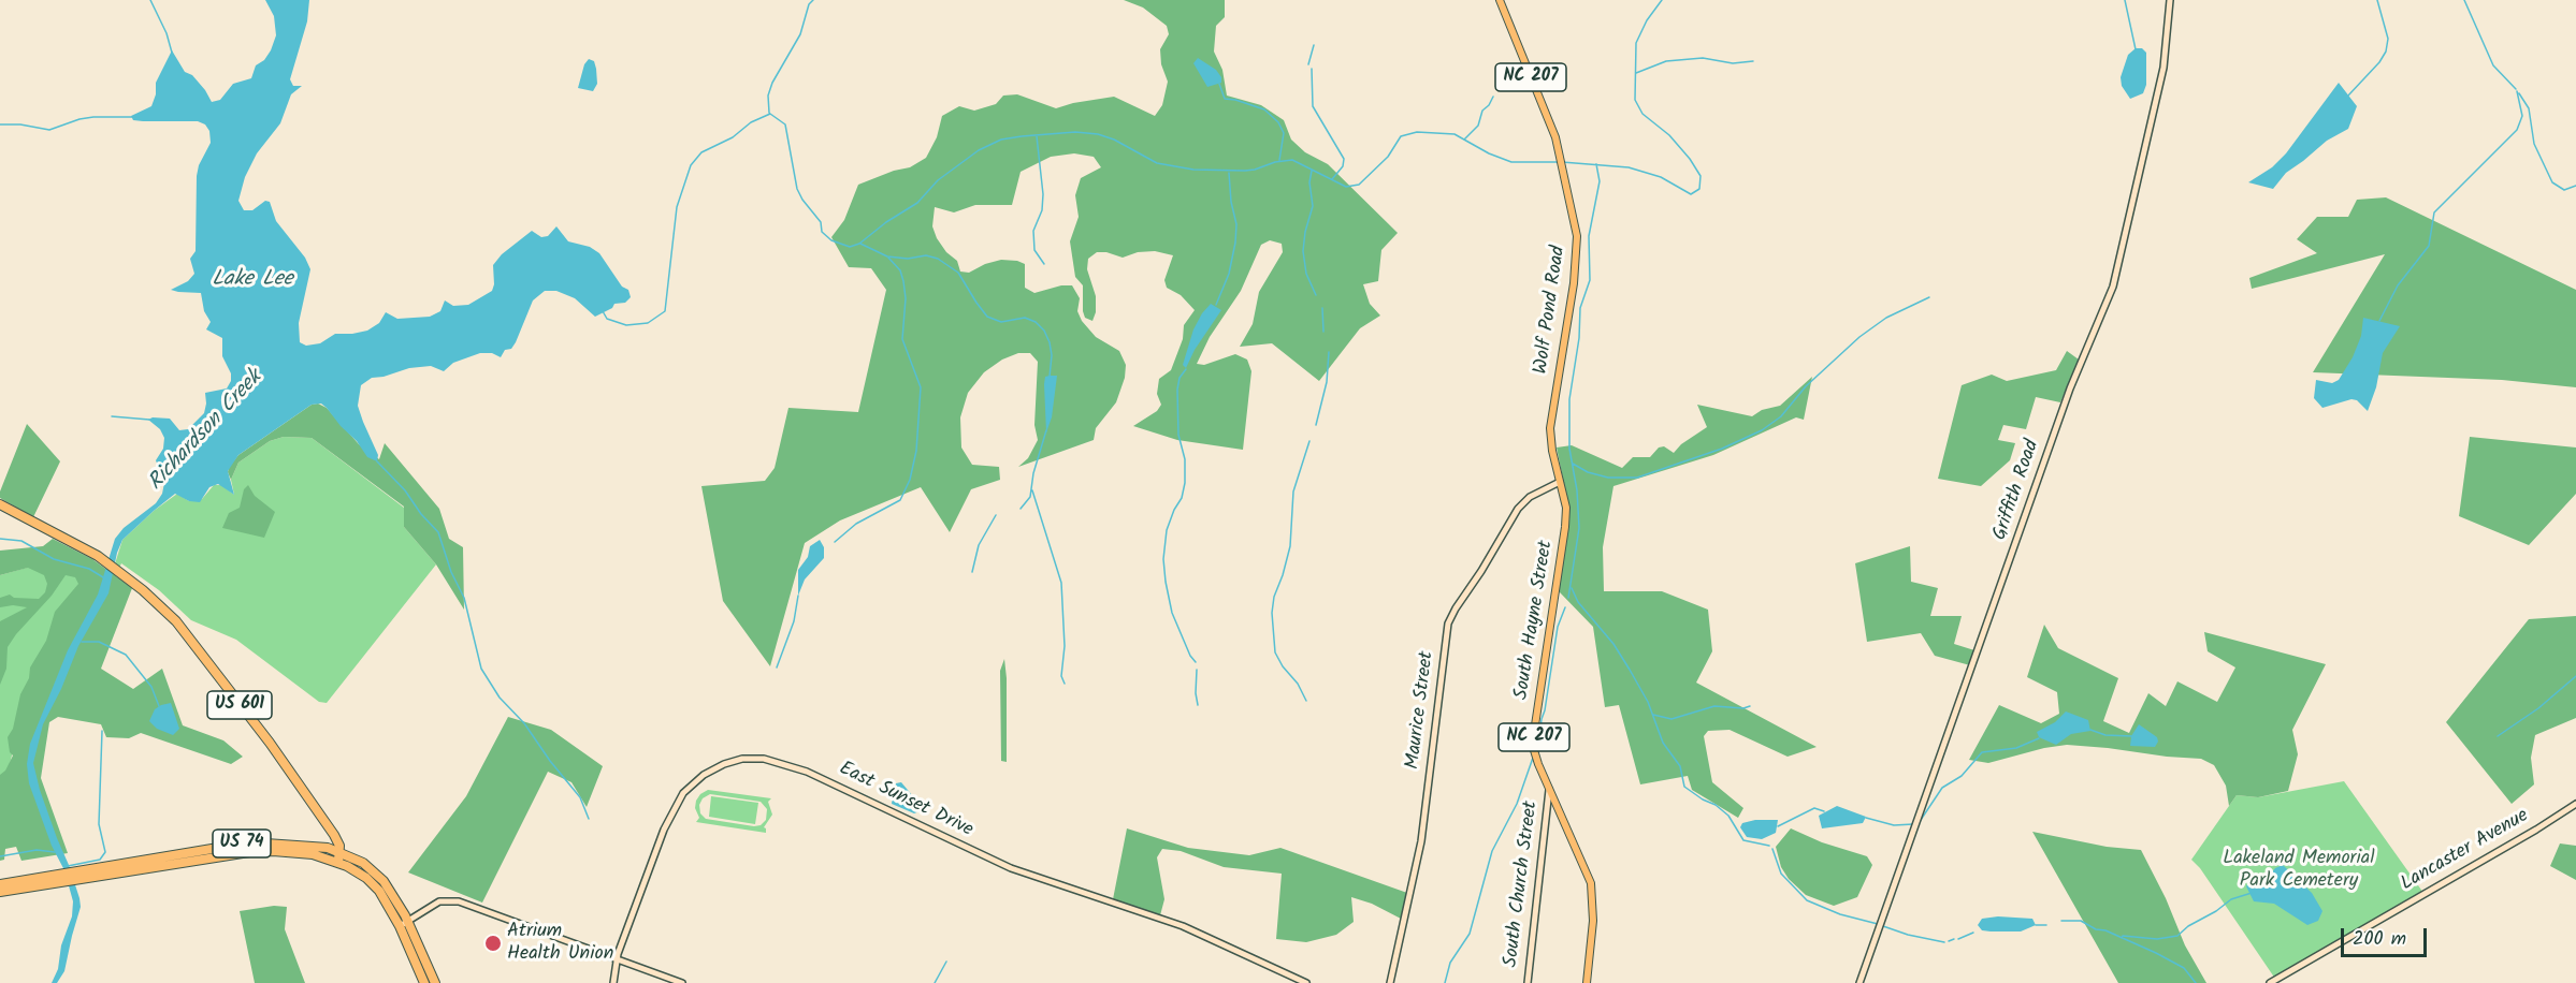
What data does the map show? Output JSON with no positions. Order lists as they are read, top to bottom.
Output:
{
  "streets": {
    "highway": ["US 601", "US 74"],
    "main road": ["NC 207", "Wolf Pond Road", "South Hayne Street"],
    "street": [
      "Griffith Road",
      "Maurice Street",
      "East Sunset Drive",
      "Lancaster Avenue",
      "South Church Street"
    ]
  },
  "crossings": [
    ["Wolf Pond Road", "South Hayne Street"],
    ["Wolf Pond Road", "Maurice Street"],
    ["South Hayne Street", "Maurice Street"],
    ["South Hayne Street", "South Church Street"],
    ["US 601", "US 74"]
  ],
  "water": ["Lake Lee", "Richardson Creek"],
  "parks": ["Lakeland Memorial Park Cemetery"],
  "places": ["Atrium Health Union"],
  "scale_bar": "200 m"
}
